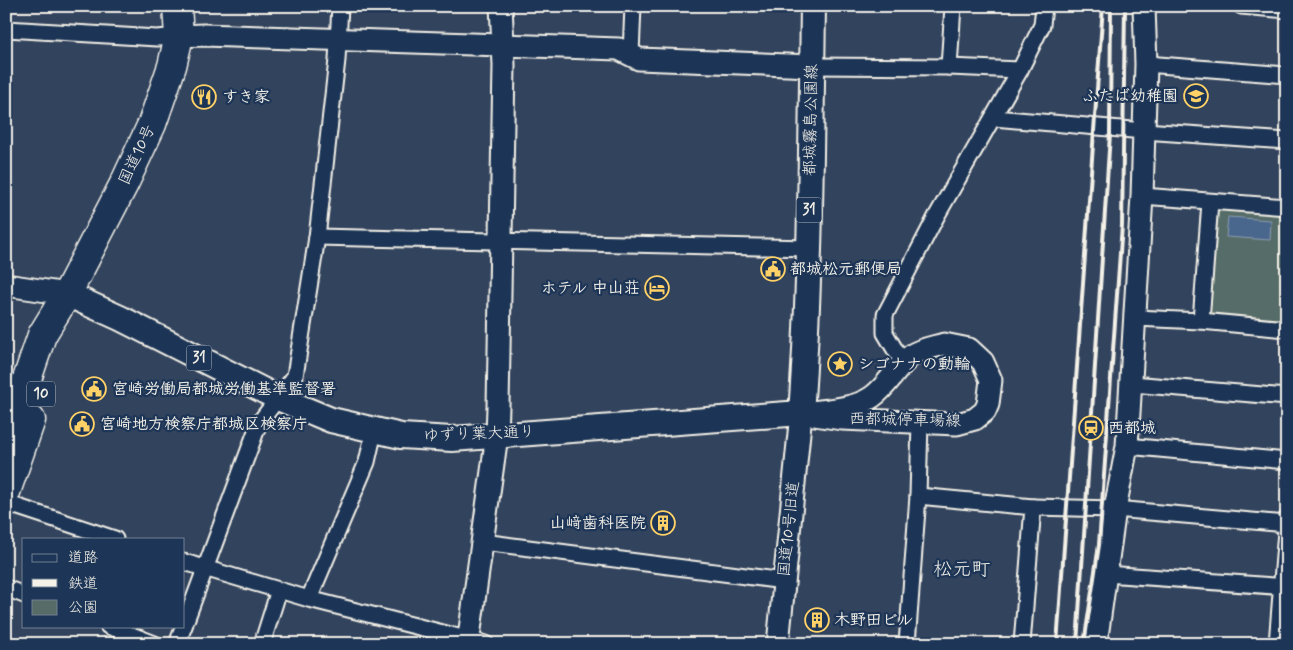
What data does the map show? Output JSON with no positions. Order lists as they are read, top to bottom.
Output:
{
  "streets": {
    "highway": ["国道10号", "10"],
    "main road": ["都城霧島公園線", "31", "ゆずり葉大通り"],
    "street": ["西都城停車場線", "国道10号旧道"]
  },
  "crossings": [
    ["都城霧島公園線", "西都城停車場線"],
    ["都城霧島公園線", "ゆずり葉大通り"],
    ["都城霧島公園線", "国道10号旧道"],
    ["国道10号", "ゆずり葉大通り"],
    ["西都城停車場線", "ゆずり葉大通り"],
    ["西都城停車場線", "国道10号旧道"],
    ["ゆずり葉大通り", "国道10号旧道"]
  ],
  "districts": ["松元町"],
  "places": {
    "school or university": ["ふたば幼稚園"],
    "restaurant": ["すき家"],
    "public building": ["都城松元郵便局", "宮崎労働局都城労働基準監督署", "宮崎地方検察庁都城区検察庁"],
    "hotel": ["ホテル 中山荘"],
    "place": ["シゴナナの動輪"],
    "station": ["西都城"],
    "building": ["山﨑歯科医院", "木野田ビル"]
  },
  "legend": ["道路", "鉄道", "公園"]
}
